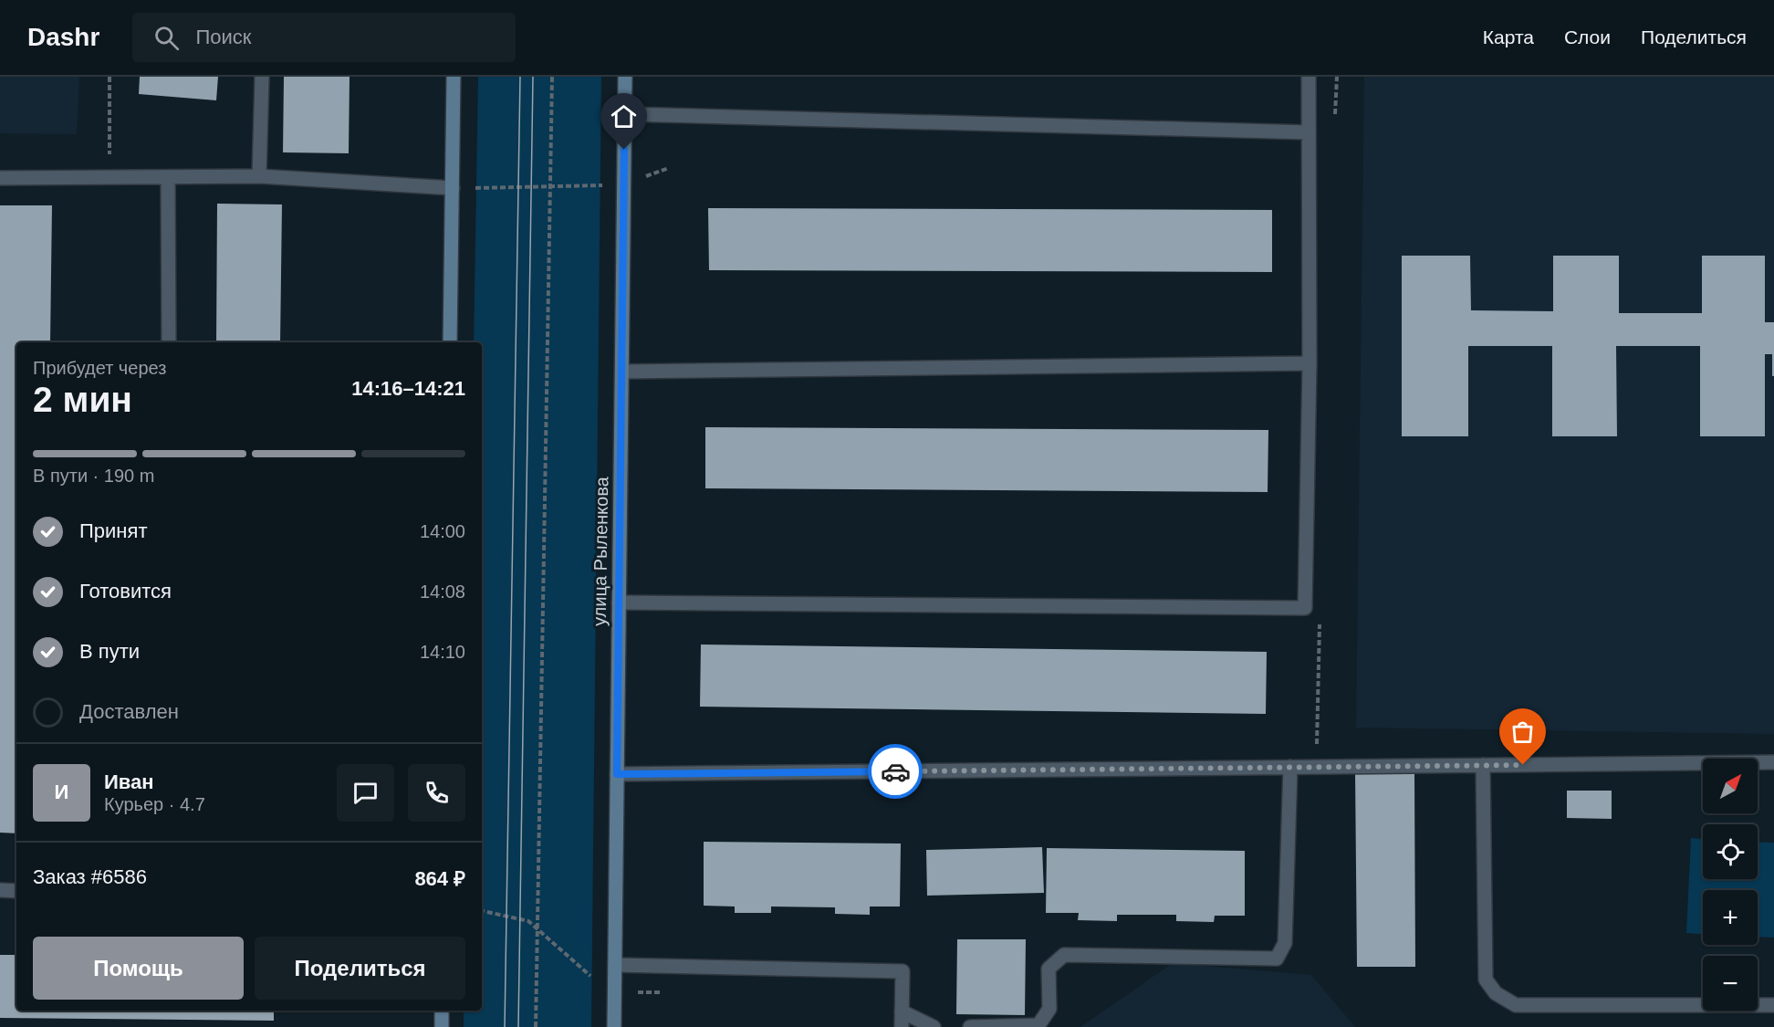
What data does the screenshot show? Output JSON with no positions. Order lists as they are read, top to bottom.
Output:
{
  "streets": {
    "main road": ["улица Рыленкова"]
  },
  "north": "top right",
  "page": {
    "header": "Dashr",
    "search": "Поиск",
    "nav": ["Карта", "Слои", "Поделиться"],
    "heading": ["2 мин", "Прибудет через", "14:16–14:21"],
    "panel": [
      "Иван",
      "Курьер · 4.7",
      "Заказ #6586",
      "864 ₽"
    ],
    "bar": "В пути · 190 m",
    "list": [
      ["Принят", "14:00"],
      ["Готовится", "14:08"],
      ["В пути", "14:10"],
      "Доставлен"
    ],
    "map_buttons": ["+", "−"],
    "round": "И",
    "buttons": ["Помощь", "Поделиться"]
  }
}
